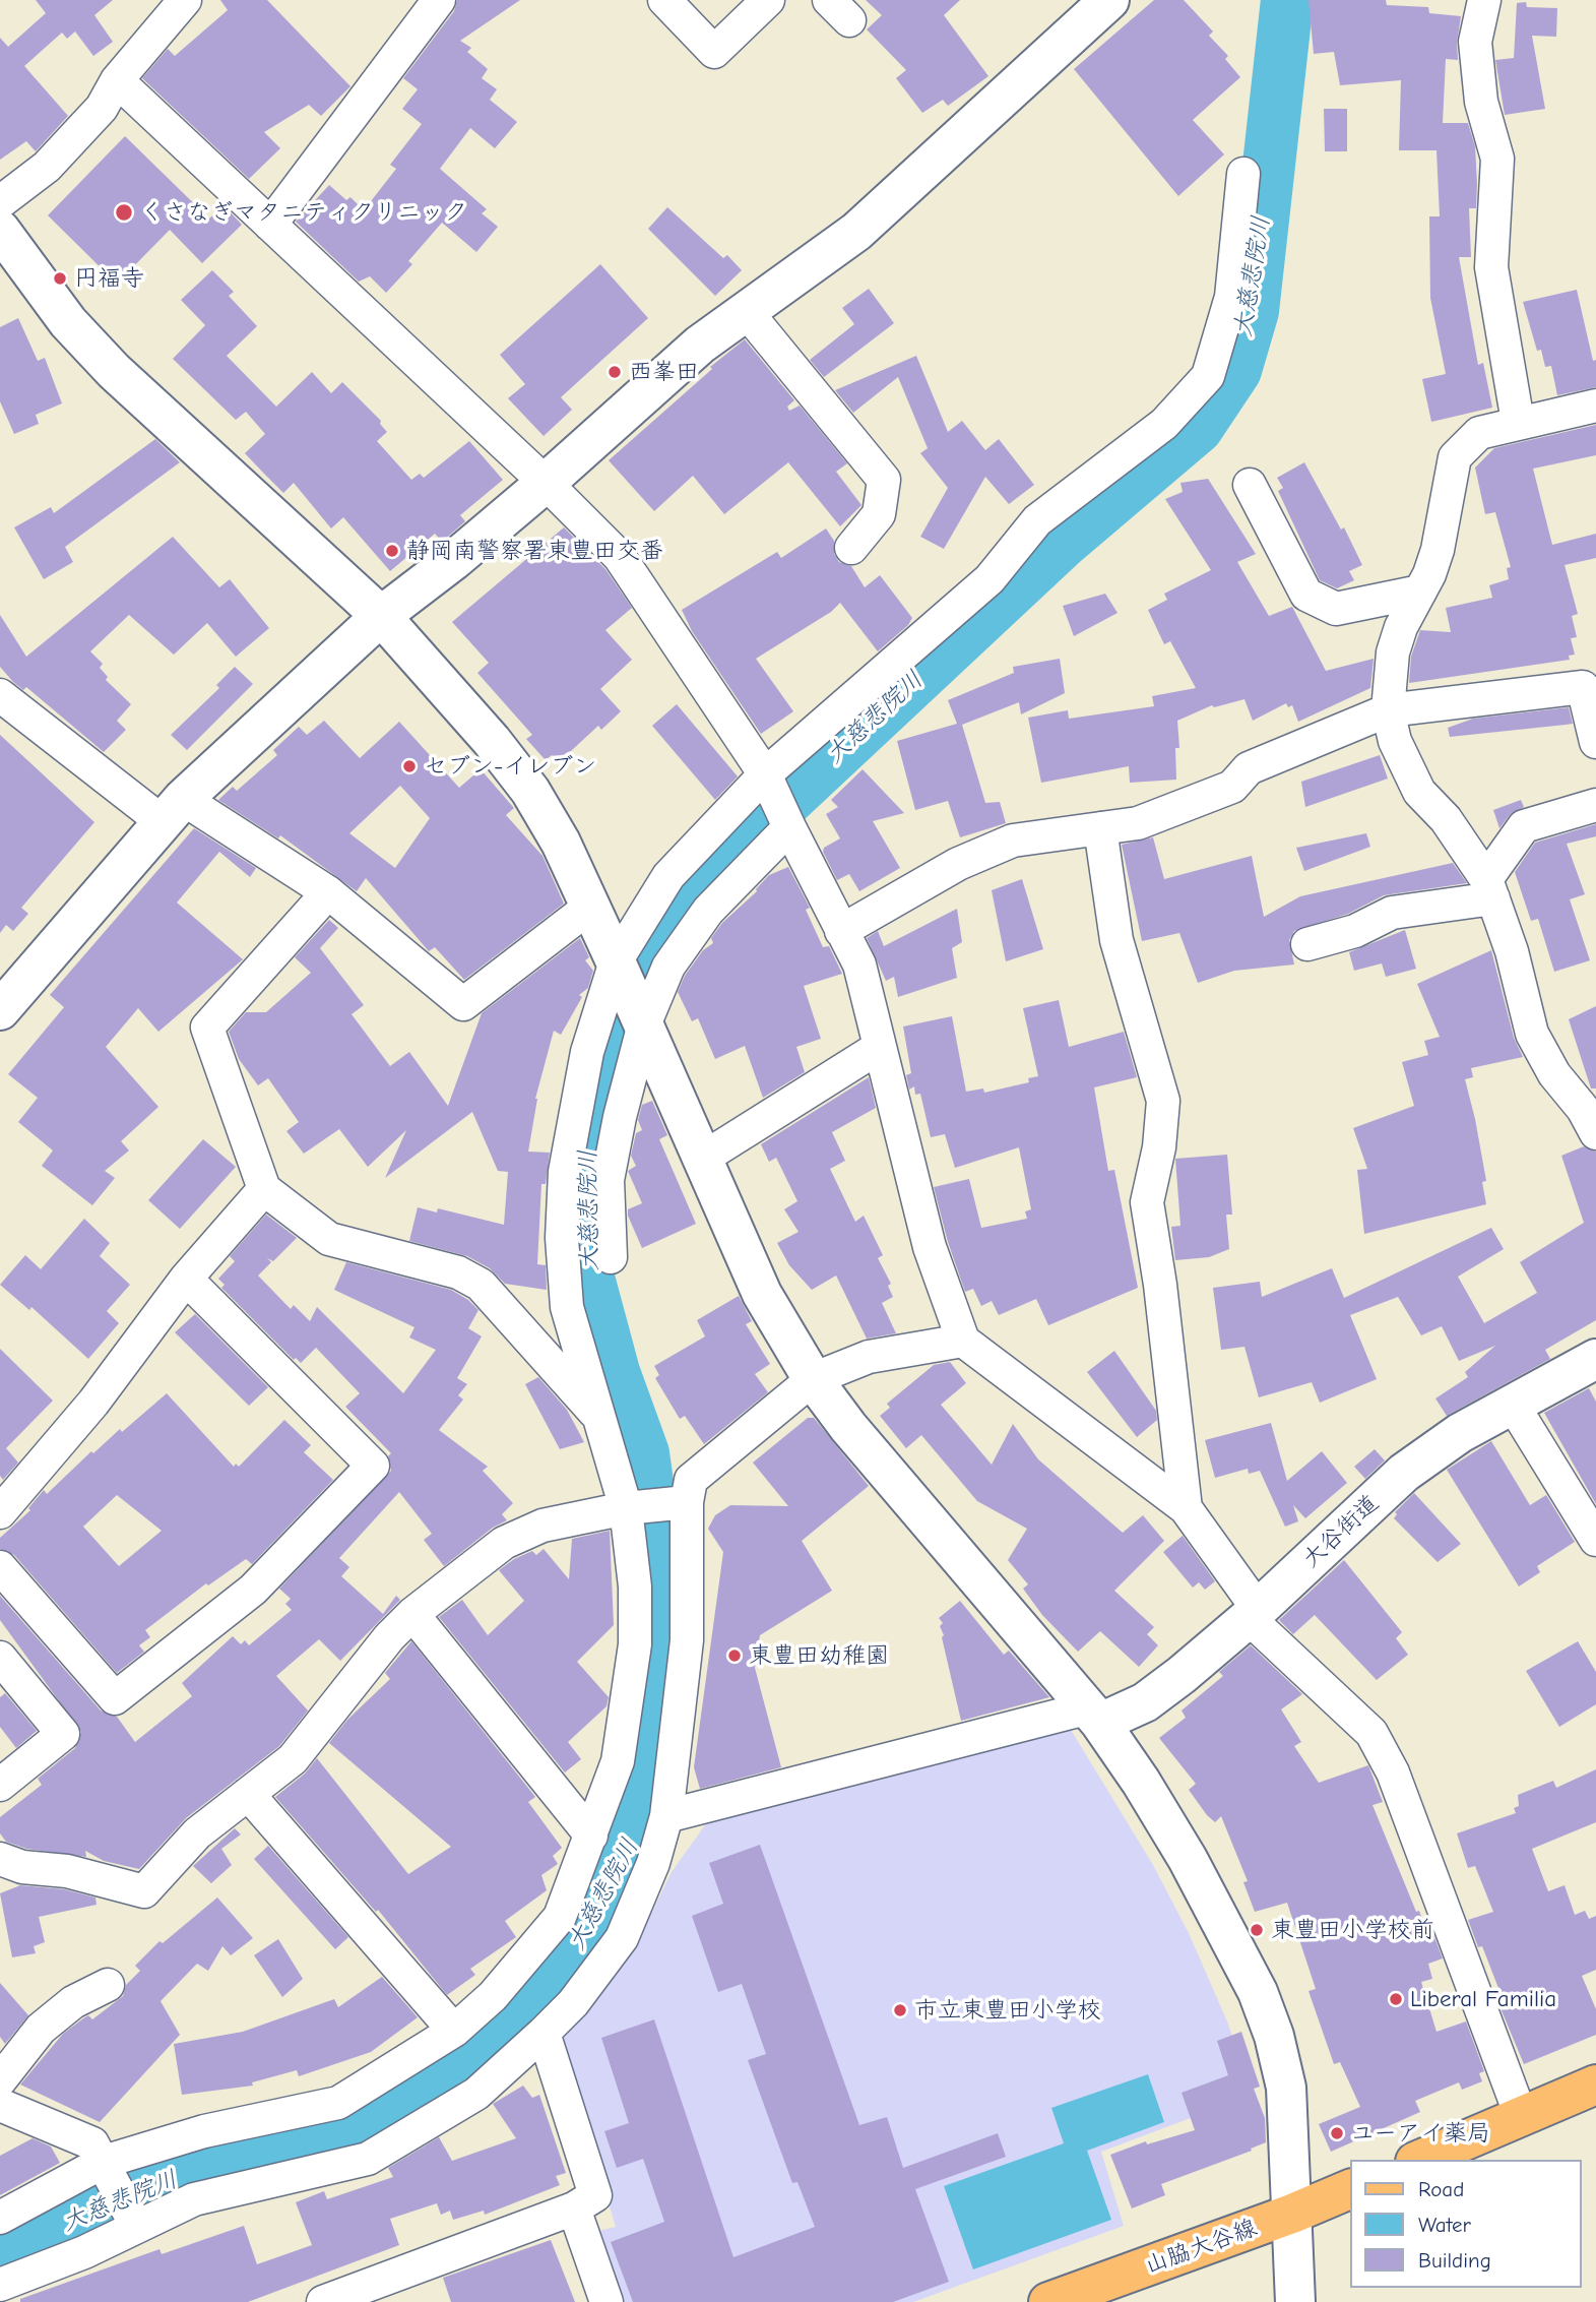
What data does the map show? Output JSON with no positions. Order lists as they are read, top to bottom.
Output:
{
  "streets": {
    "main road": ["山脇大谷線"],
    "street": ["大谷街道"]
  },
  "water": ["大慈悲院川"],
  "places": [
    "くさなぎマタニティクリニック",
    "円福寺",
    "西峯田",
    "静岡南警察署東豊田交番",
    "セブン-イレブン",
    "東豊田幼稚園",
    "東豊田小学校前",
    "Liberal Familia",
    "市立東豊田小学校",
    "ユーアイ薬局"
  ],
  "legend": ["Road", "Water", "Building"]
}
